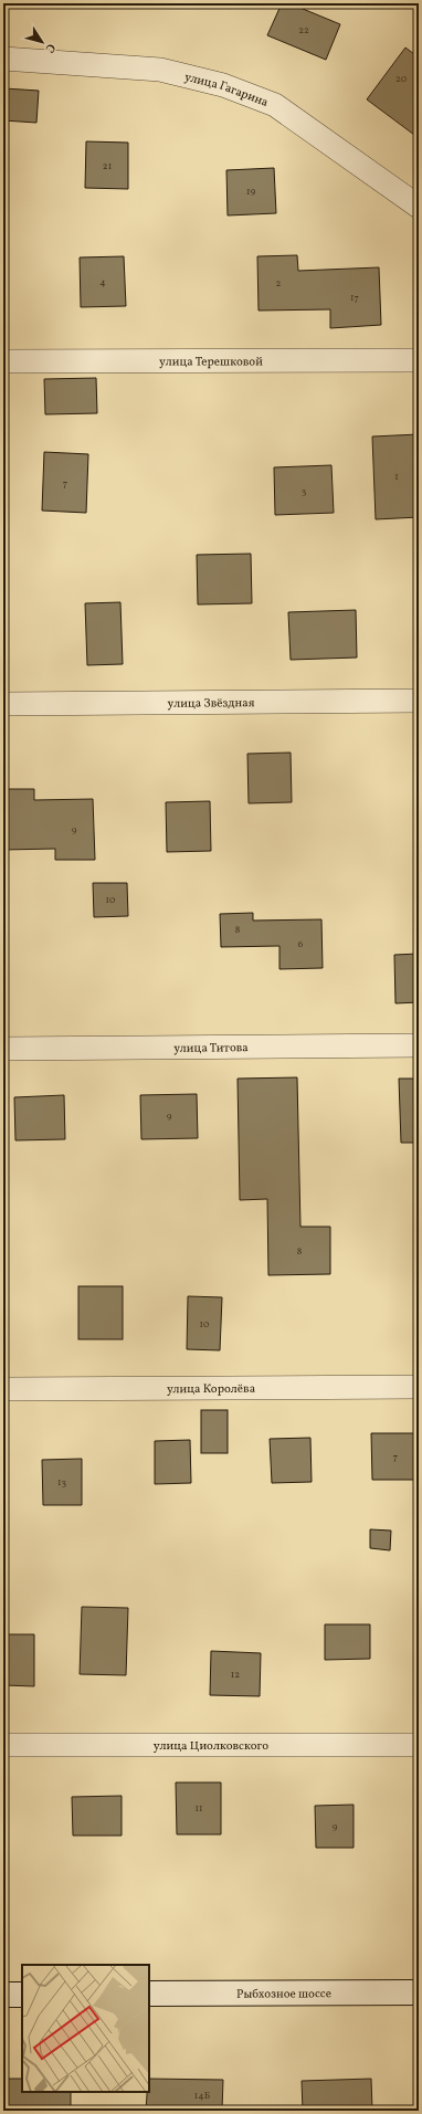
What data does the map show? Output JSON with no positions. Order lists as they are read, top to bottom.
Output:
{
  "streets": {
    "street": [
      "улица Гагарина",
      "улица Терешковой",
      "улица Звёздная",
      "улица Титова",
      "улица Королёва",
      "улица Циолковского",
      "Рыбхозное шоссе"
    ]
  },
  "house_numbers": [
    "22",
    "20",
    "21",
    "19",
    "4",
    "2",
    "17",
    "1",
    "7",
    "3",
    "9",
    "10",
    "8",
    "6",
    "9",
    "8",
    "10",
    "7",
    "13",
    "12",
    "11",
    "9",
    "14Б"
  ],
  "north": "bottom right"
}
